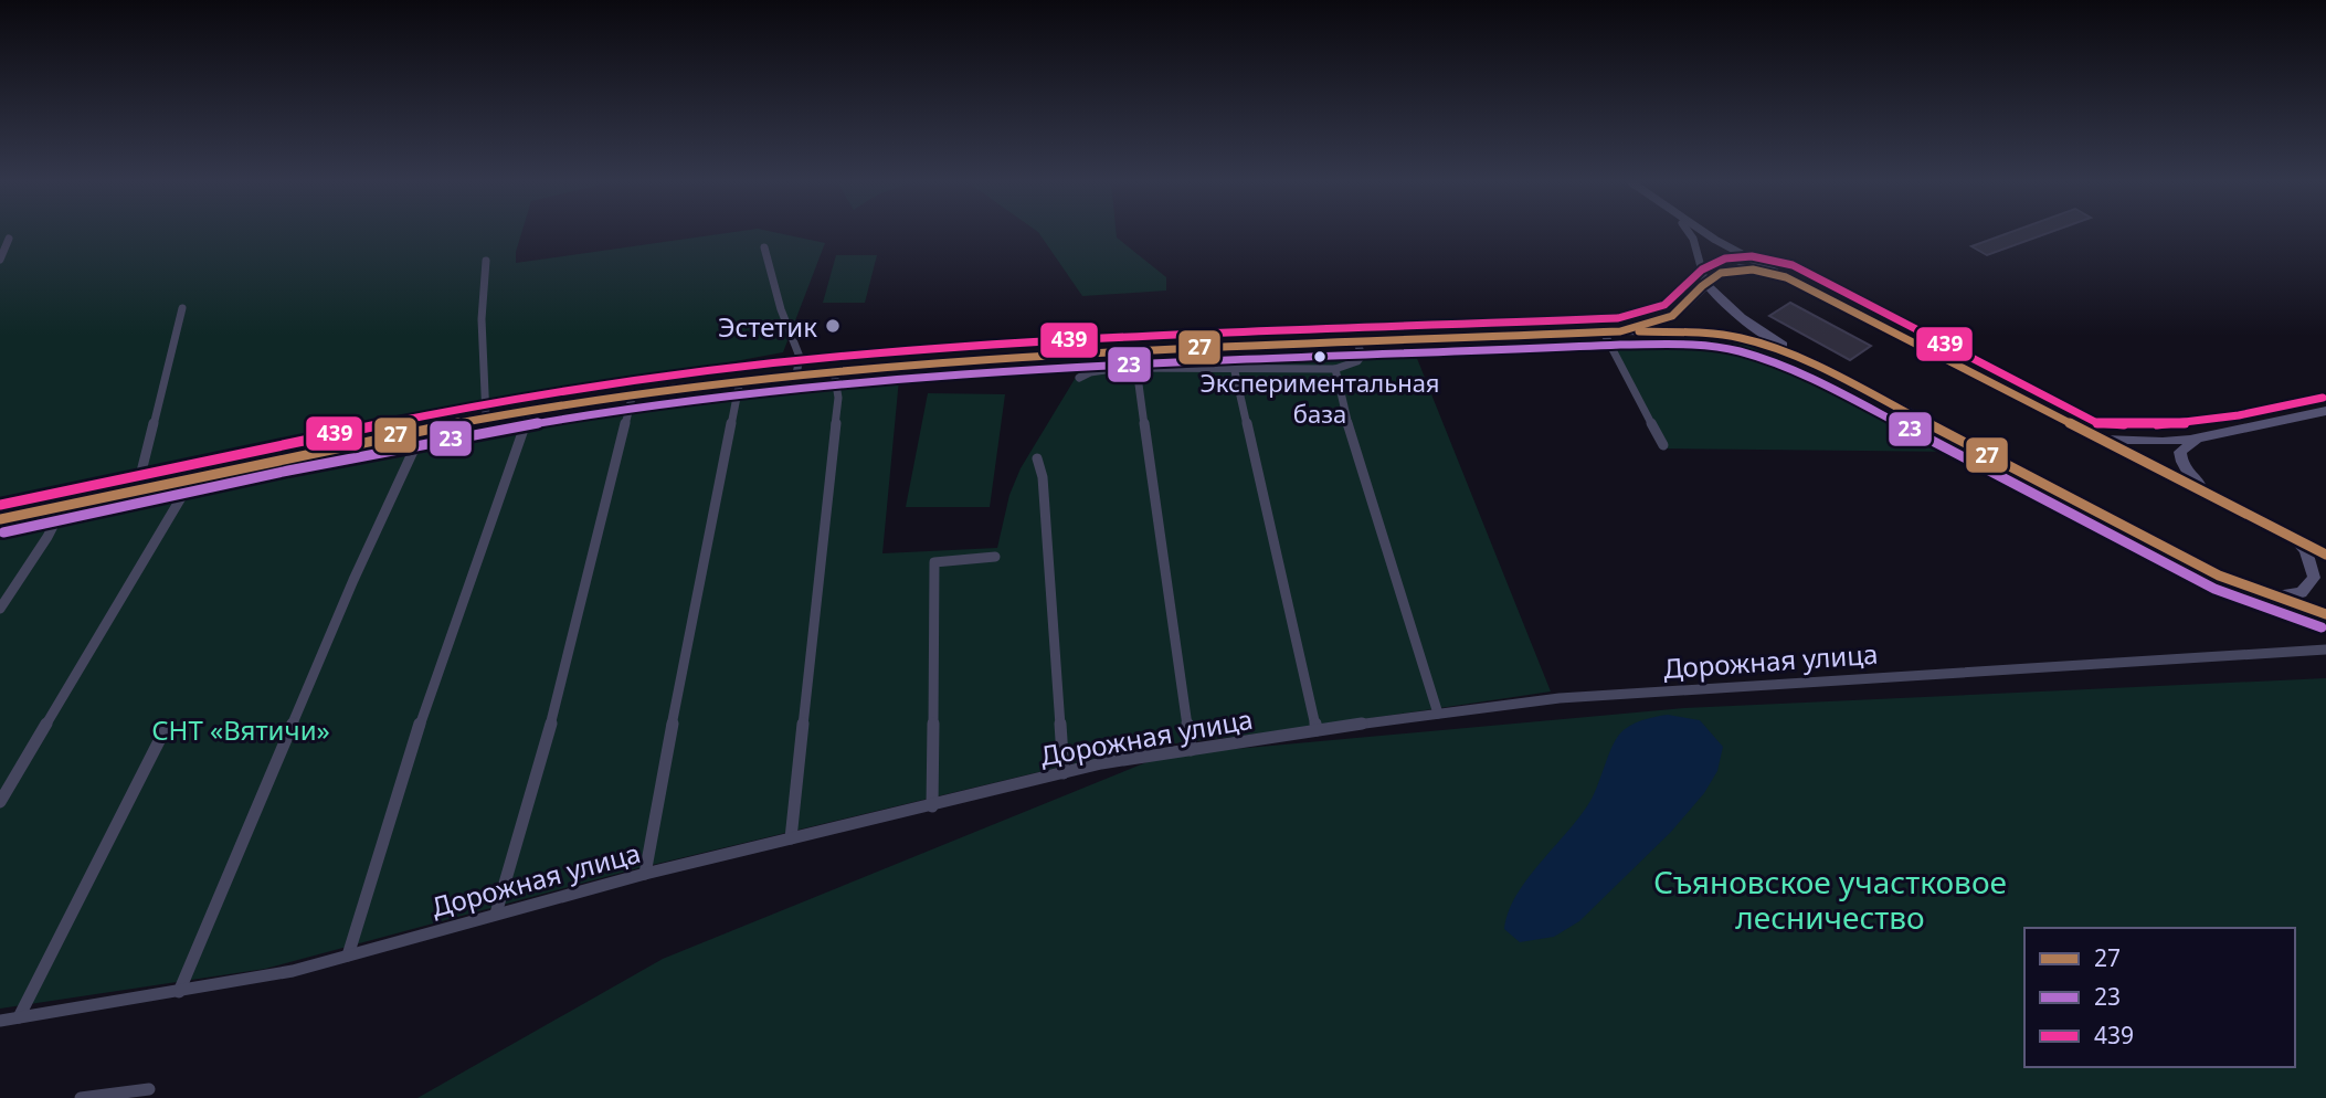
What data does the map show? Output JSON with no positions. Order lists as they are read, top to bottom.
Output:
{
  "streets": {
    "street": ["Дорожная улица"]
  },
  "parks": ["СНТ «Вятичи»", "Съяновское участковое лесничество"],
  "places": ["Эстетик", "Экспериментальная база"],
  "lines": ["transit line 439", "transit line 27", "transit line 23"],
  "legend": ["27", "23", "439"]
}
